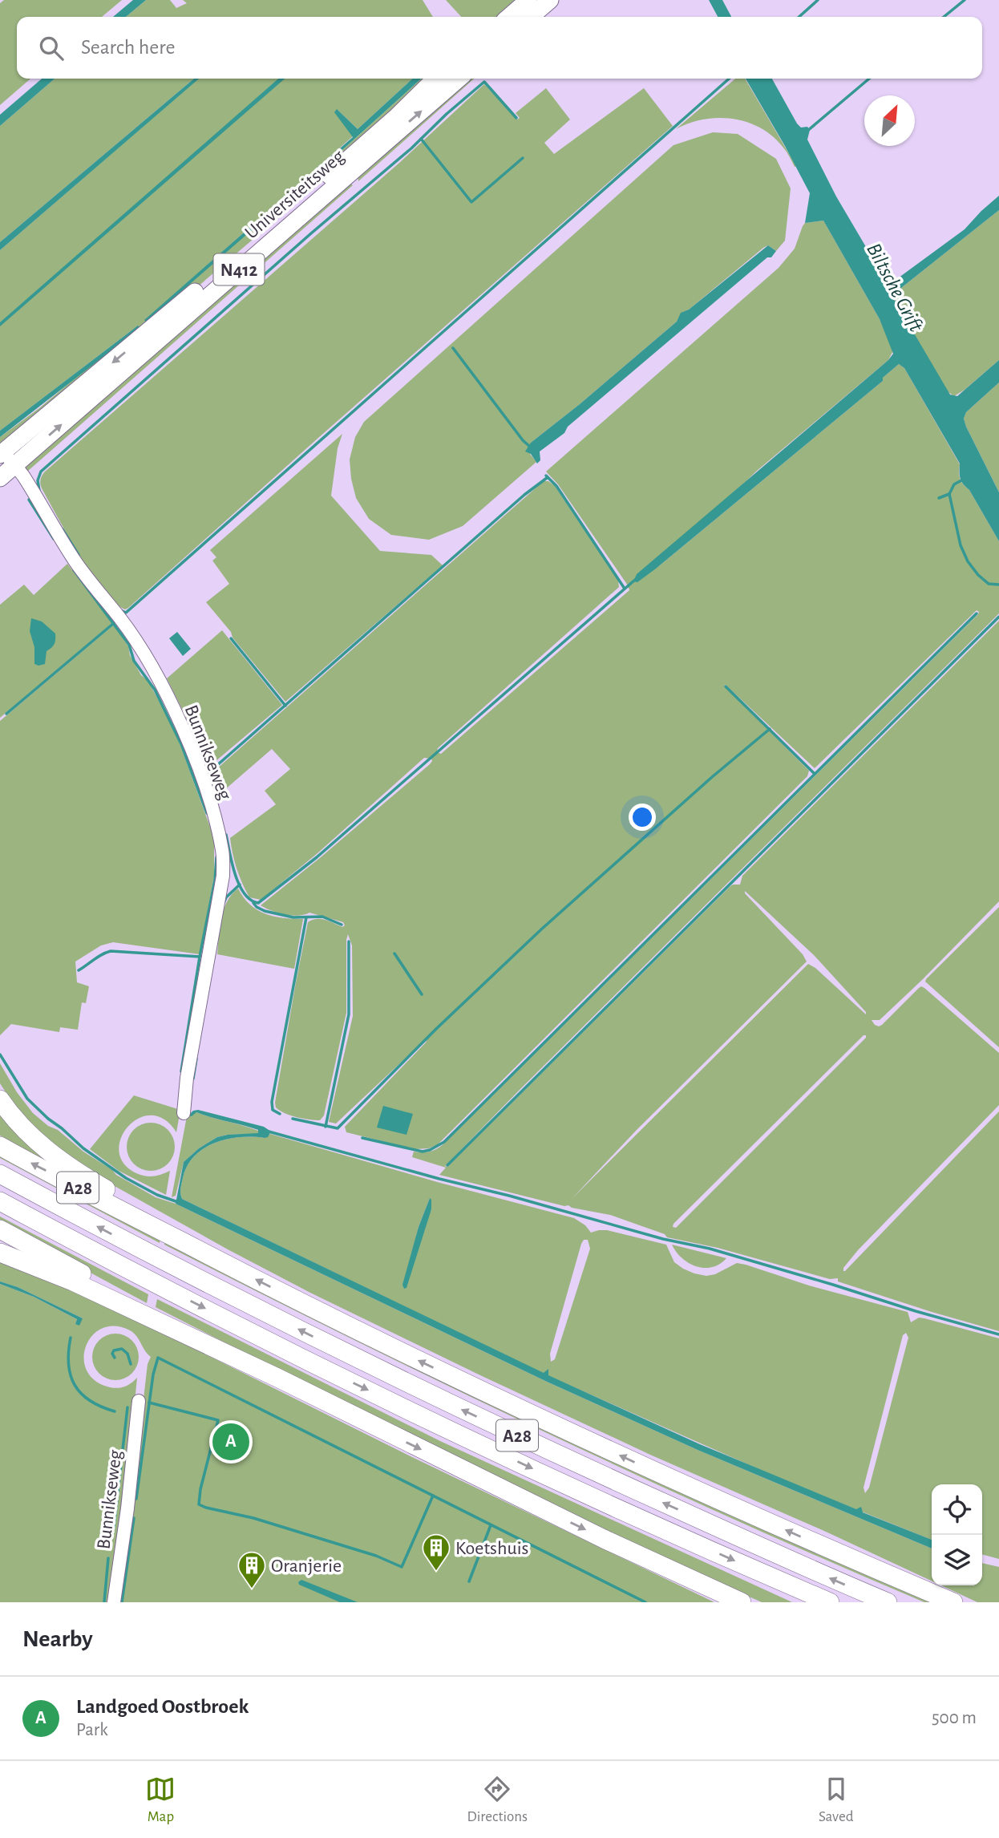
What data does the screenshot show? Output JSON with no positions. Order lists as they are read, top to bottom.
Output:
{
  "streets": {
    "highway": ["A28"],
    "main road": ["Universiteitsweg", "N412"],
    "street": ["Bunnikseweg"]
  },
  "crossings": [
    ["Universiteitsweg", "Bunnikseweg"]
  ],
  "water": ["Biltsche Grift"],
  "places": {
    "building": ["Koetshuis", "Oranjerie"]
  },
  "north": "top right",
  "page": {
    "search": "Search here",
    "pins": "A",
    "heading": "Nearby",
    "list": [
      {
        "mark": "A",
        "name": "Landgoed Oostbroek",
        "note": "Park",
        "value": "500 m"
      }
    ],
    "nav": ["Map", "Directions", "Saved"]
  }
}
